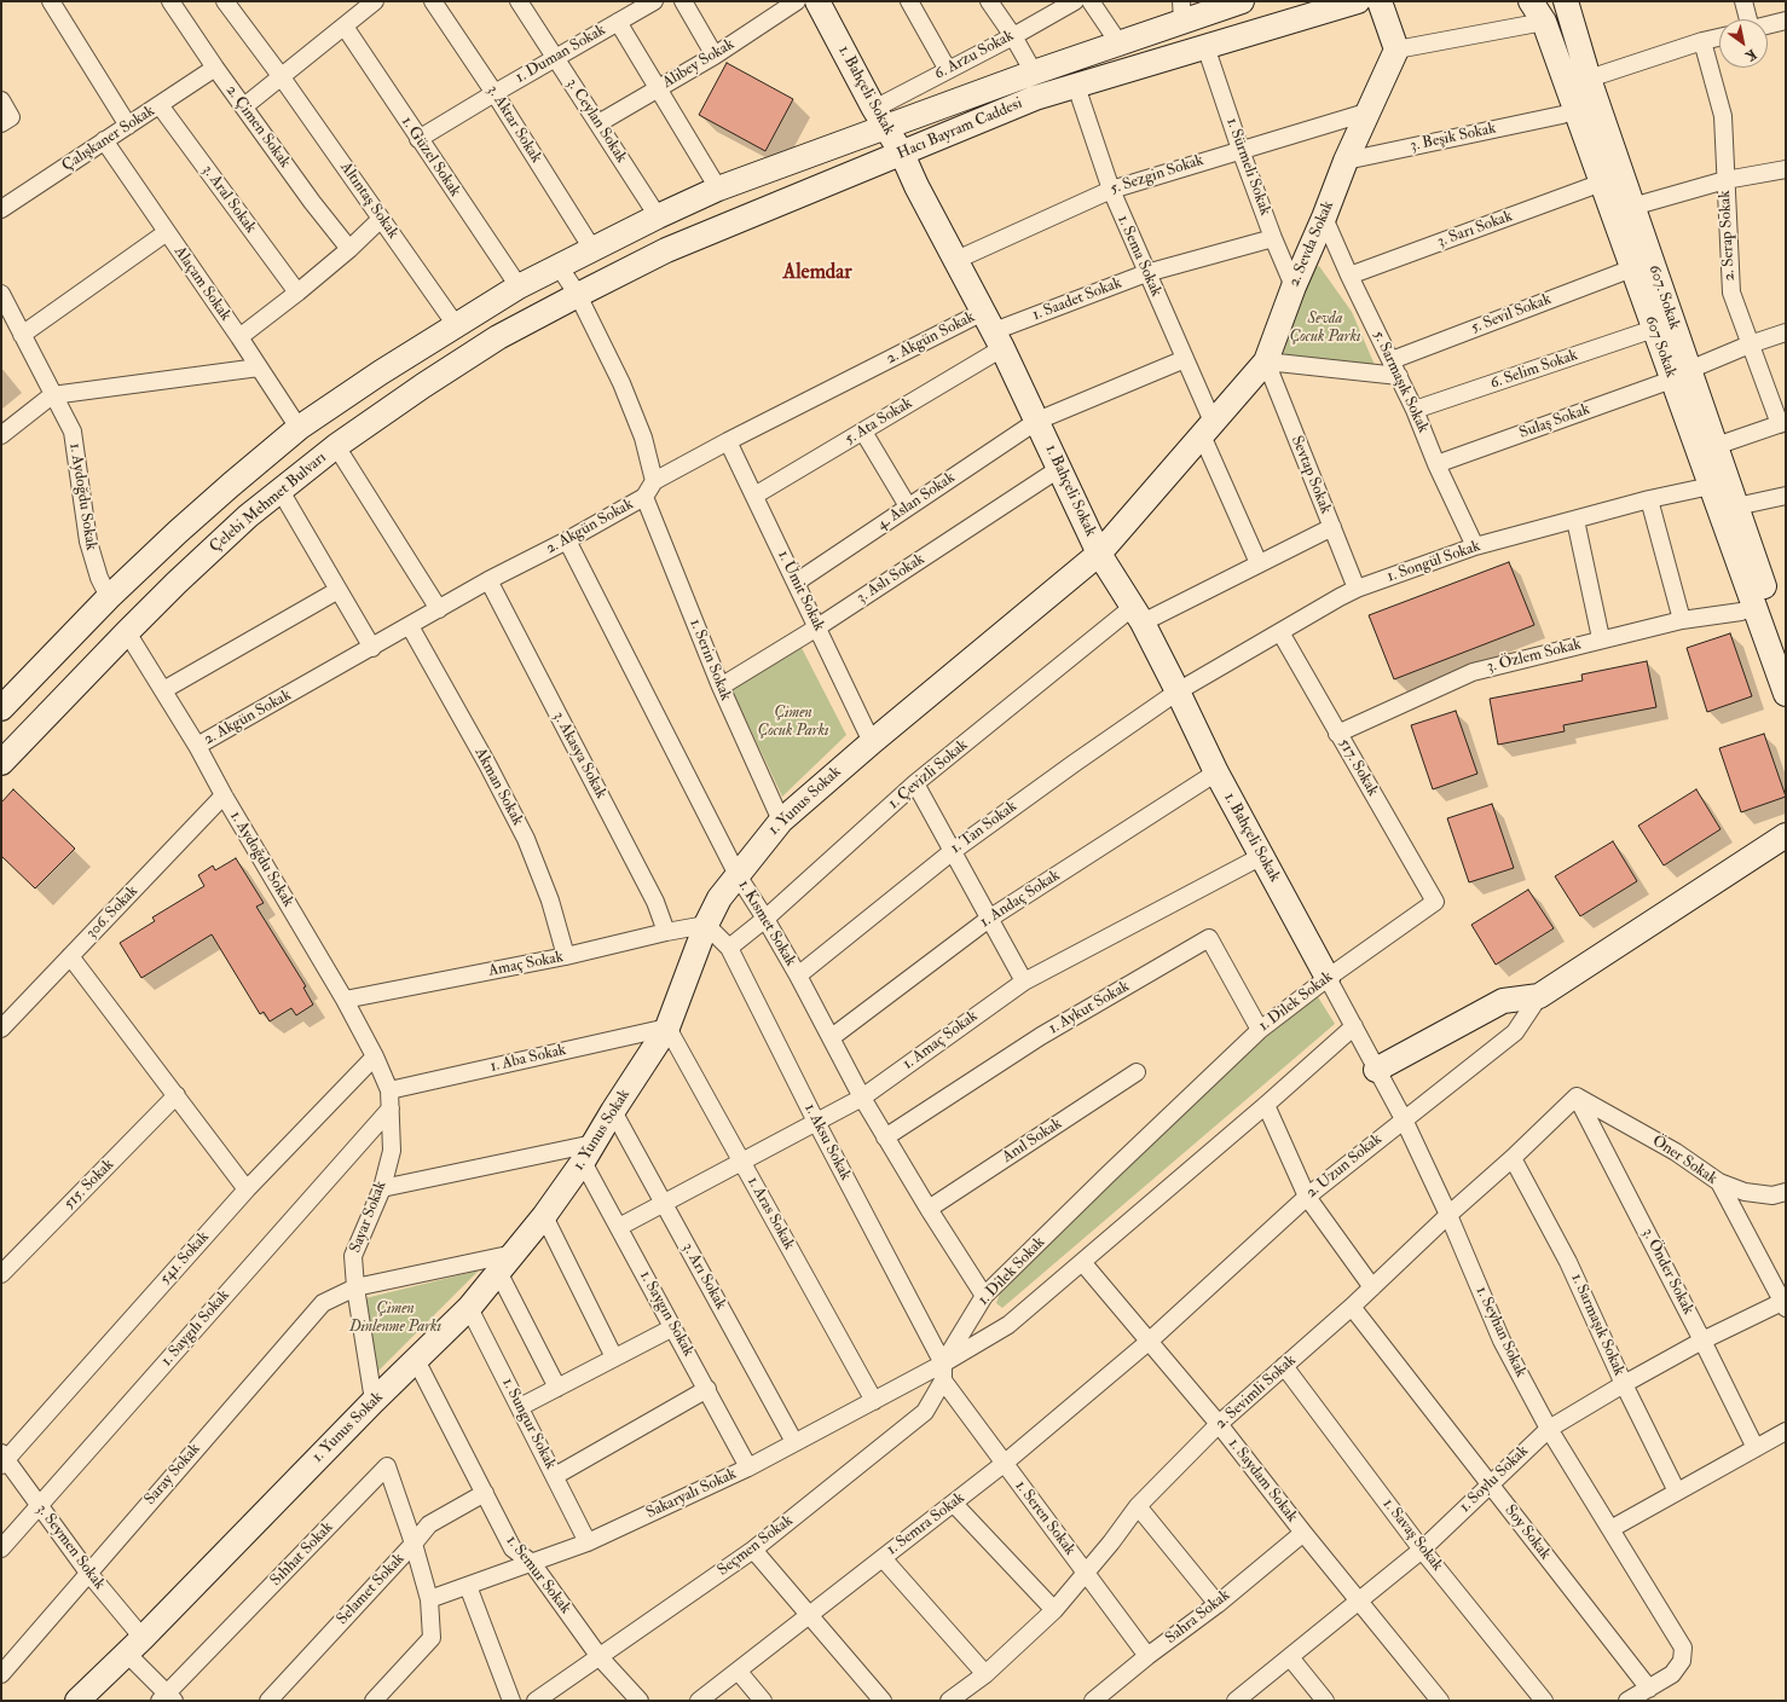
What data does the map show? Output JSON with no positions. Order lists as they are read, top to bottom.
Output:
{
  "streets": {
    "street": [
      "1. Duman Sokak",
      "6. Arzu Sokak",
      "Alibey Sokak",
      "1. Bahçeli Sokak",
      "3. Ceylan Sokak",
      "3. Aktar Sokak",
      "2. Çimen Sokak",
      "Hacı Bayram Caddesi",
      "3. Beşik Sokak",
      "Çalışkaner Sokak",
      "1. Güzel Sokak",
      "1. Sürmeli Sokak",
      "5. Sezgin Sokak",
      "3. Aral Sokak",
      "Altıntaş Sokak",
      "3. Sarı Sokak",
      "2. Serap Sokak",
      "2. Sevda Sokak",
      "1. Sema Sokak",
      "Alaçam Sokak",
      "607. Sokak",
      "1. Saadet Sokak",
      "5. Sevil Sokak",
      "2. Akgün Sokak",
      "607 Sokak",
      "6. Selim Sokak",
      "5. Sarmaşık Sokak",
      "5. Ata Sokak",
      "Sulaş Sokak",
      "Sevtap Sokak",
      "1. Aydoğdu Sokak",
      "4. Aslan Sokak",
      "Çelebi Mehmet Bulvarı",
      "1. Songül Sokak",
      "3. Aslı Sokak",
      "1. Ümit Sokak",
      "3. Özlem Sokak",
      "1. Serin Sokak",
      "3. Akasya Sokak",
      "517. Sokak",
      "1. Çevizli Sokak",
      "Akman Sokak",
      "1. Yunus Sokak",
      "1. Tan Sokak",
      "1. Andaç Sokak",
      "306. Sokak",
      "1. Kısmet Sokak",
      "Amaç Sokak",
      "1. Dilek Sokak",
      "1. Aykut Sokak",
      "1. Amaç Sokak",
      "1. Aba Sokak",
      "Anıl Sokak",
      "1. Aksu Sokak",
      "Öner Sokak",
      "2. Uzun Sokak",
      "515. Sokak",
      "1. Aras Sokak",
      "Sayar Sokak",
      "541. Sokak",
      "3. Önder Sokak",
      "3. Arı Sokak",
      "1. Saygın Sokak",
      "1. Sarmaşık Sokak",
      "1. Saygılı Sokak",
      "1. Seyhan Sokak",
      "2. Sevimli Sokak",
      "1. Sungur Sokak",
      "Saray Sokak",
      "1. Soylu Sokak",
      "1. Saydam Sokak",
      "Sakaryalı Sokak",
      "1. Seren Sokak",
      "1. Semra Sokak",
      "Soy Sokak",
      "1. Savaş Sokak",
      "Seçmen Sokak",
      "3. Seymen Sokak",
      "Sıhhat Sokak",
      "1. Semur Sokak",
      "Selamet Sokak",
      "Sahra Sokak"
    ]
  },
  "crossings": [
    ["1. Duman Sokak", "3. Ceylan Sokak"],
    ["1. Duman Sokak", "3. Aktar Sokak"],
    ["1. Duman Sokak", "1. Güzel Sokak"],
    ["6. Arzu Sokak", "1. Bahçeli Sokak"],
    ["6. Arzu Sokak", "Hacı Bayram Caddesi"],
    ["Alibey Sokak", "3. Ceylan Sokak"],
    ["1. Bahçeli Sokak", "Hacı Bayram Caddesi"],
    ["1. Bahçeli Sokak", "5. Sezgin Sokak"],
    ["1. Bahçeli Sokak", "2. Sevda Sokak"],
    ["1. Bahçeli Sokak", "1. Saadet Sokak"],
    ["1. Bahçeli Sokak", "2. Akgün Sokak"],
    ["1. Bahçeli Sokak", "5. Ata Sokak"],
    ["1. Bahçeli Sokak", "4. Aslan Sokak"],
    ["1. Bahçeli Sokak", "1. Songül Sokak"],
    ["1. Bahçeli Sokak", "3. Aslı Sokak"],
    ["1. Bahçeli Sokak", "1. Çevizli Sokak"],
    ["1. Bahçeli Sokak", "1. Yunus Sokak"],
    ["1. Bahçeli Sokak", "1. Tan Sokak"],
    ["1. Bahçeli Sokak", "1. Andaç Sokak"],
    ["1. Bahçeli Sokak", "1. Dilek Sokak"],
    ["1. Bahçeli Sokak", "1. Amaç Sokak"],
    ["1. Bahçeli Sokak", "1. Seyhan Sokak"],
    ["3. Ceylan Sokak", "Hacı Bayram Caddesi"],
    ["3. Aktar Sokak", "Hacı Bayram Caddesi"],
    ["2. Çimen Sokak", "Çalışkaner Sokak"],
    ["Hacı Bayram Caddesi", "1. Güzel Sokak"],
    ["Hacı Bayram Caddesi", "1. Sürmeli Sokak"],
    ["Hacı Bayram Caddesi", "1. Sema Sokak"],
    ["Hacı Bayram Caddesi", "Çelebi Mehmet Bulvarı"],
    ["3. Beşik Sokak", "2. Sevda Sokak"],
    ["Çalışkaner Sokak", "3. Aral Sokak"],
    ["Çalışkaner Sokak", "Alaçam Sokak"],
    ["1. Sürmeli Sokak", "5. Sezgin Sokak"],
    ["1. Sürmeli Sokak", "2. Sevda Sokak"],
    ["1. Sürmeli Sokak", "1. Saadet Sokak"],
    ["5. Sezgin Sokak", "2. Sevda Sokak"],
    ["5. Sezgin Sokak", "1. Sema Sokak"],
    ["3. Sarı Sokak", "607 Sokak"],
    ["3. Sarı Sokak", "5. Sarmaşık Sokak"],
    ["2. Serap Sokak", "Sulaş Sokak"],
    ["2. Sevda Sokak", "1. Sema Sokak"],
    ["2. Sevda Sokak", "5. Sarmaşık Sokak"],
    ["2. Sevda Sokak", "Sevtap Sokak"],
    ["2. Sevda Sokak", "1. Yunus Sokak"],
    ["1. Sema Sokak", "1. Saadet Sokak"],
    ["1. Sema Sokak", "4. Aslan Sokak"],
    ["1. Sema Sokak", "1. Çevizli Sokak"],
    ["607. Sokak", "607 Sokak"],
    ["607. Sokak", "Sulaş Sokak"],
    ["1. Saadet Sokak", "2. Akgün Sokak"],
    ["1. Saadet Sokak", "5. Ata Sokak"],
    ["5. Sevil Sokak", "607 Sokak"],
    ["5. Sevil Sokak", "5. Sarmaşık Sokak"],
    ["2. Akgün Sokak", "5. Ata Sokak"],
    ["2. Akgün Sokak", "1. Aydoğdu Sokak"],
    ["2. Akgün Sokak", "1. Ümit Sokak"],
    ["2. Akgün Sokak", "1. Serin Sokak"],
    ["2. Akgün Sokak", "3. Akasya Sokak"],
    ["2. Akgün Sokak", "Akman Sokak"],
    ["2. Akgün Sokak", "1. Kısmet Sokak"],
    ["607 Sokak", "6. Selim Sokak"],
    ["607 Sokak", "Sulaş Sokak"],
    ["607 Sokak", "1. Songül Sokak"],
    ["6. Selim Sokak", "5. Sarmaşık Sokak"],
    ["5. Sarmaşık Sokak", "Sulaş Sokak"],
    ["5. Sarmaşık Sokak", "1. Songül Sokak"],
    ["5. Ata Sokak", "1. Ümit Sokak"],
    ["Sevtap Sokak", "1. Songül Sokak"],
    ["Sevtap Sokak", "1. Çevizli Sokak"],
    ["1. Aydoğdu Sokak", "Çelebi Mehmet Bulvarı"],
    ["1. Aydoğdu Sokak", "306. Sokak"],
    ["1. Aydoğdu Sokak", "Amaç Sokak"],
    ["1. Aydoğdu Sokak", "1. Aba Sokak"],
    ["1. Aydoğdu Sokak", "Sayar Sokak"],
    ["1. Aydoğdu Sokak", "541. Sokak"],
    ["4. Aslan Sokak", "1. Ümit Sokak"],
    ["1. Songül Sokak", "517. Sokak"],
    ["1. Songül Sokak", "1. Tan Sokak"],
    ["3. Aslı Sokak", "1. Ümit Sokak"],
    ["3. Aslı Sokak", "1. Serin Sokak"],
    ["1. Ümit Sokak", "1. Yunus Sokak"],
    ["3. Özlem Sokak", "517. Sokak"],
    ["1. Serin Sokak", "1. Yunus Sokak"],
    ["3. Akasya Sokak", "Amaç Sokak"],
    ["517. Sokak", "1. Dilek Sokak"],
    ["1. Çevizli Sokak", "1. Kısmet Sokak"],
    ["1. Çevizli Sokak", "1. Aksu Sokak"],
    ["Akman Sokak", "Amaç Sokak"],
    ["1. Yunus Sokak", "1. Kısmet Sokak"],
    ["1. Yunus Sokak", "Amaç Sokak"],
    ["1. Yunus Sokak", "1. Aba Sokak"],
    ["1. Yunus Sokak", "1. Aksu Sokak"],
    ["1. Yunus Sokak", "1. Aras Sokak"],
    ["1. Yunus Sokak", "Sayar Sokak"],
    ["1. Yunus Sokak", "3. Arı Sokak"],
    ["1. Yunus Sokak", "1. Saygın Sokak"],
    ["1. Yunus Sokak", "1. Sungur Sokak"],
    ["1. Yunus Sokak", "Saray Sokak"],
    ["1. Yunus Sokak", "3. Seymen Sokak"],
    ["1. Yunus Sokak", "1. Semur Sokak"],
    ["1. Tan Sokak", "1. Kısmet Sokak"],
    ["1. Andaç Sokak", "1. Kısmet Sokak"],
    ["1. Kısmet Sokak", "1. Dilek Sokak"],
    ["1. Kısmet Sokak", "1. Aykut Sokak"],
    ["1. Kısmet Sokak", "1. Amaç Sokak"],
    ["1. Kısmet Sokak", "Anıl Sokak"],
    ["Amaç Sokak", "1. Aksu Sokak"],
    ["1. Dilek Sokak", "1. Aykut Sokak"],
    ["1. Dilek Sokak", "1. Aksu Sokak"],
    ["1. Dilek Sokak", "1. Seyhan Sokak"],
    ["1. Dilek Sokak", "1. Saydam Sokak"],
    ["1. Dilek Sokak", "Sakaryalı Sokak"],
    ["1. Dilek Sokak", "1. Seren Sokak"],
    ["1. Dilek Sokak", "Seçmen Sokak"],
    ["1. Amaç Sokak", "1. Aksu Sokak"],
    ["1. Amaç Sokak", "1. Aras Sokak"],
    ["1. Amaç Sokak", "3. Arı Sokak"],
    ["1. Amaç Sokak", "1. Saygın Sokak"],
    ["1. Aba Sokak", "1. Aras Sokak"],
    ["1. Aba Sokak", "Sayar Sokak"],
    ["1. Aksu Sokak", "Sakaryalı Sokak"],
    ["1. Aksu Sokak", "1. Seren Sokak"],
    ["1. Aksu Sokak", "Seçmen Sokak"],
    ["Öner Sokak", "3. Önder Sokak"],
    ["Öner Sokak", "2. Sevimli Sokak"],
    ["Öner Sokak", "1. Soylu Sokak"],
    ["2. Uzun Sokak", "1. Seyhan Sokak"],
    ["2. Uzun Sokak", "1. Saydam Sokak"],
    ["2. Uzun Sokak", "1. Semra Sokak"],
    ["1. Aras Sokak", "Sakaryalı Sokak"],
    ["Sayar Sokak", "1. Saygılı Sokak"],
    ["Sayar Sokak", "Saray Sokak"],
    ["541. Sokak", "3. Seymen Sokak"],
    ["3. Önder Sokak", "2. Sevimli Sokak"],
    ["3. Önder Sokak", "1. Soylu Sokak"],
    ["3. Arı Sokak", "Sakaryalı Sokak"],
    ["1. Saygın Sokak", "Sakaryalı Sokak"],
    ["1. Sarmaşık Sokak", "2. Sevimli Sokak"],
    ["1. Sarmaşık Sokak", "1. Soylu Sokak"],
    ["1. Saygılı Sokak", "3. Seymen Sokak"],
    ["1. Seyhan Sokak", "2. Sevimli Sokak"],
    ["1. Seyhan Sokak", "1. Soylu Sokak"],
    ["1. Seyhan Sokak", "Soy Sokak"],
    ["2. Sevimli Sokak", "1. Saydam Sokak"],
    ["2. Sevimli Sokak", "1. Seren Sokak"],
    ["2. Sevimli Sokak", "Soy Sokak"],
    ["2. Sevimli Sokak", "1. Savaş Sokak"],
    ["1. Sungur Sokak", "Sakaryalı Sokak"],
    ["Saray Sokak", "3. Seymen Sokak"],
    ["1. Soylu Sokak", "1. Saydam Sokak"],
    ["1. Soylu Sokak", "Soy Sokak"],
    ["1. Soylu Sokak", "1. Savaş Sokak"],
    ["1. Saydam Sokak", "1. Semra Sokak"],
    ["1. Saydam Sokak", "Sahra Sokak"],
    ["Sakaryalı Sokak", "1. Seren Sokak"],
    ["Sakaryalı Sokak", "Seçmen Sokak"],
    ["Sakaryalı Sokak", "1. Semur Sokak"],
    ["1. Seren Sokak", "1. Semra Sokak"],
    ["1. Seren Sokak", "Seçmen Sokak"],
    ["1. Seren Sokak", "Sahra Sokak"],
    ["Seçmen Sokak", "1. Semur Sokak"],
    ["3. Seymen Sokak", "Sıhhat Sokak"],
    ["Sıhhat Sokak", "Selamet Sokak"],
    ["1. Semur Sokak", "Selamet Sokak"]
  ],
  "districts": ["Alemdar"],
  "parks": ["Sevda Çocuk Parkı", "Çimen Çocuk Parkı", "Çimen Dinlenme Parkı"],
  "north": "bottom right"
}
